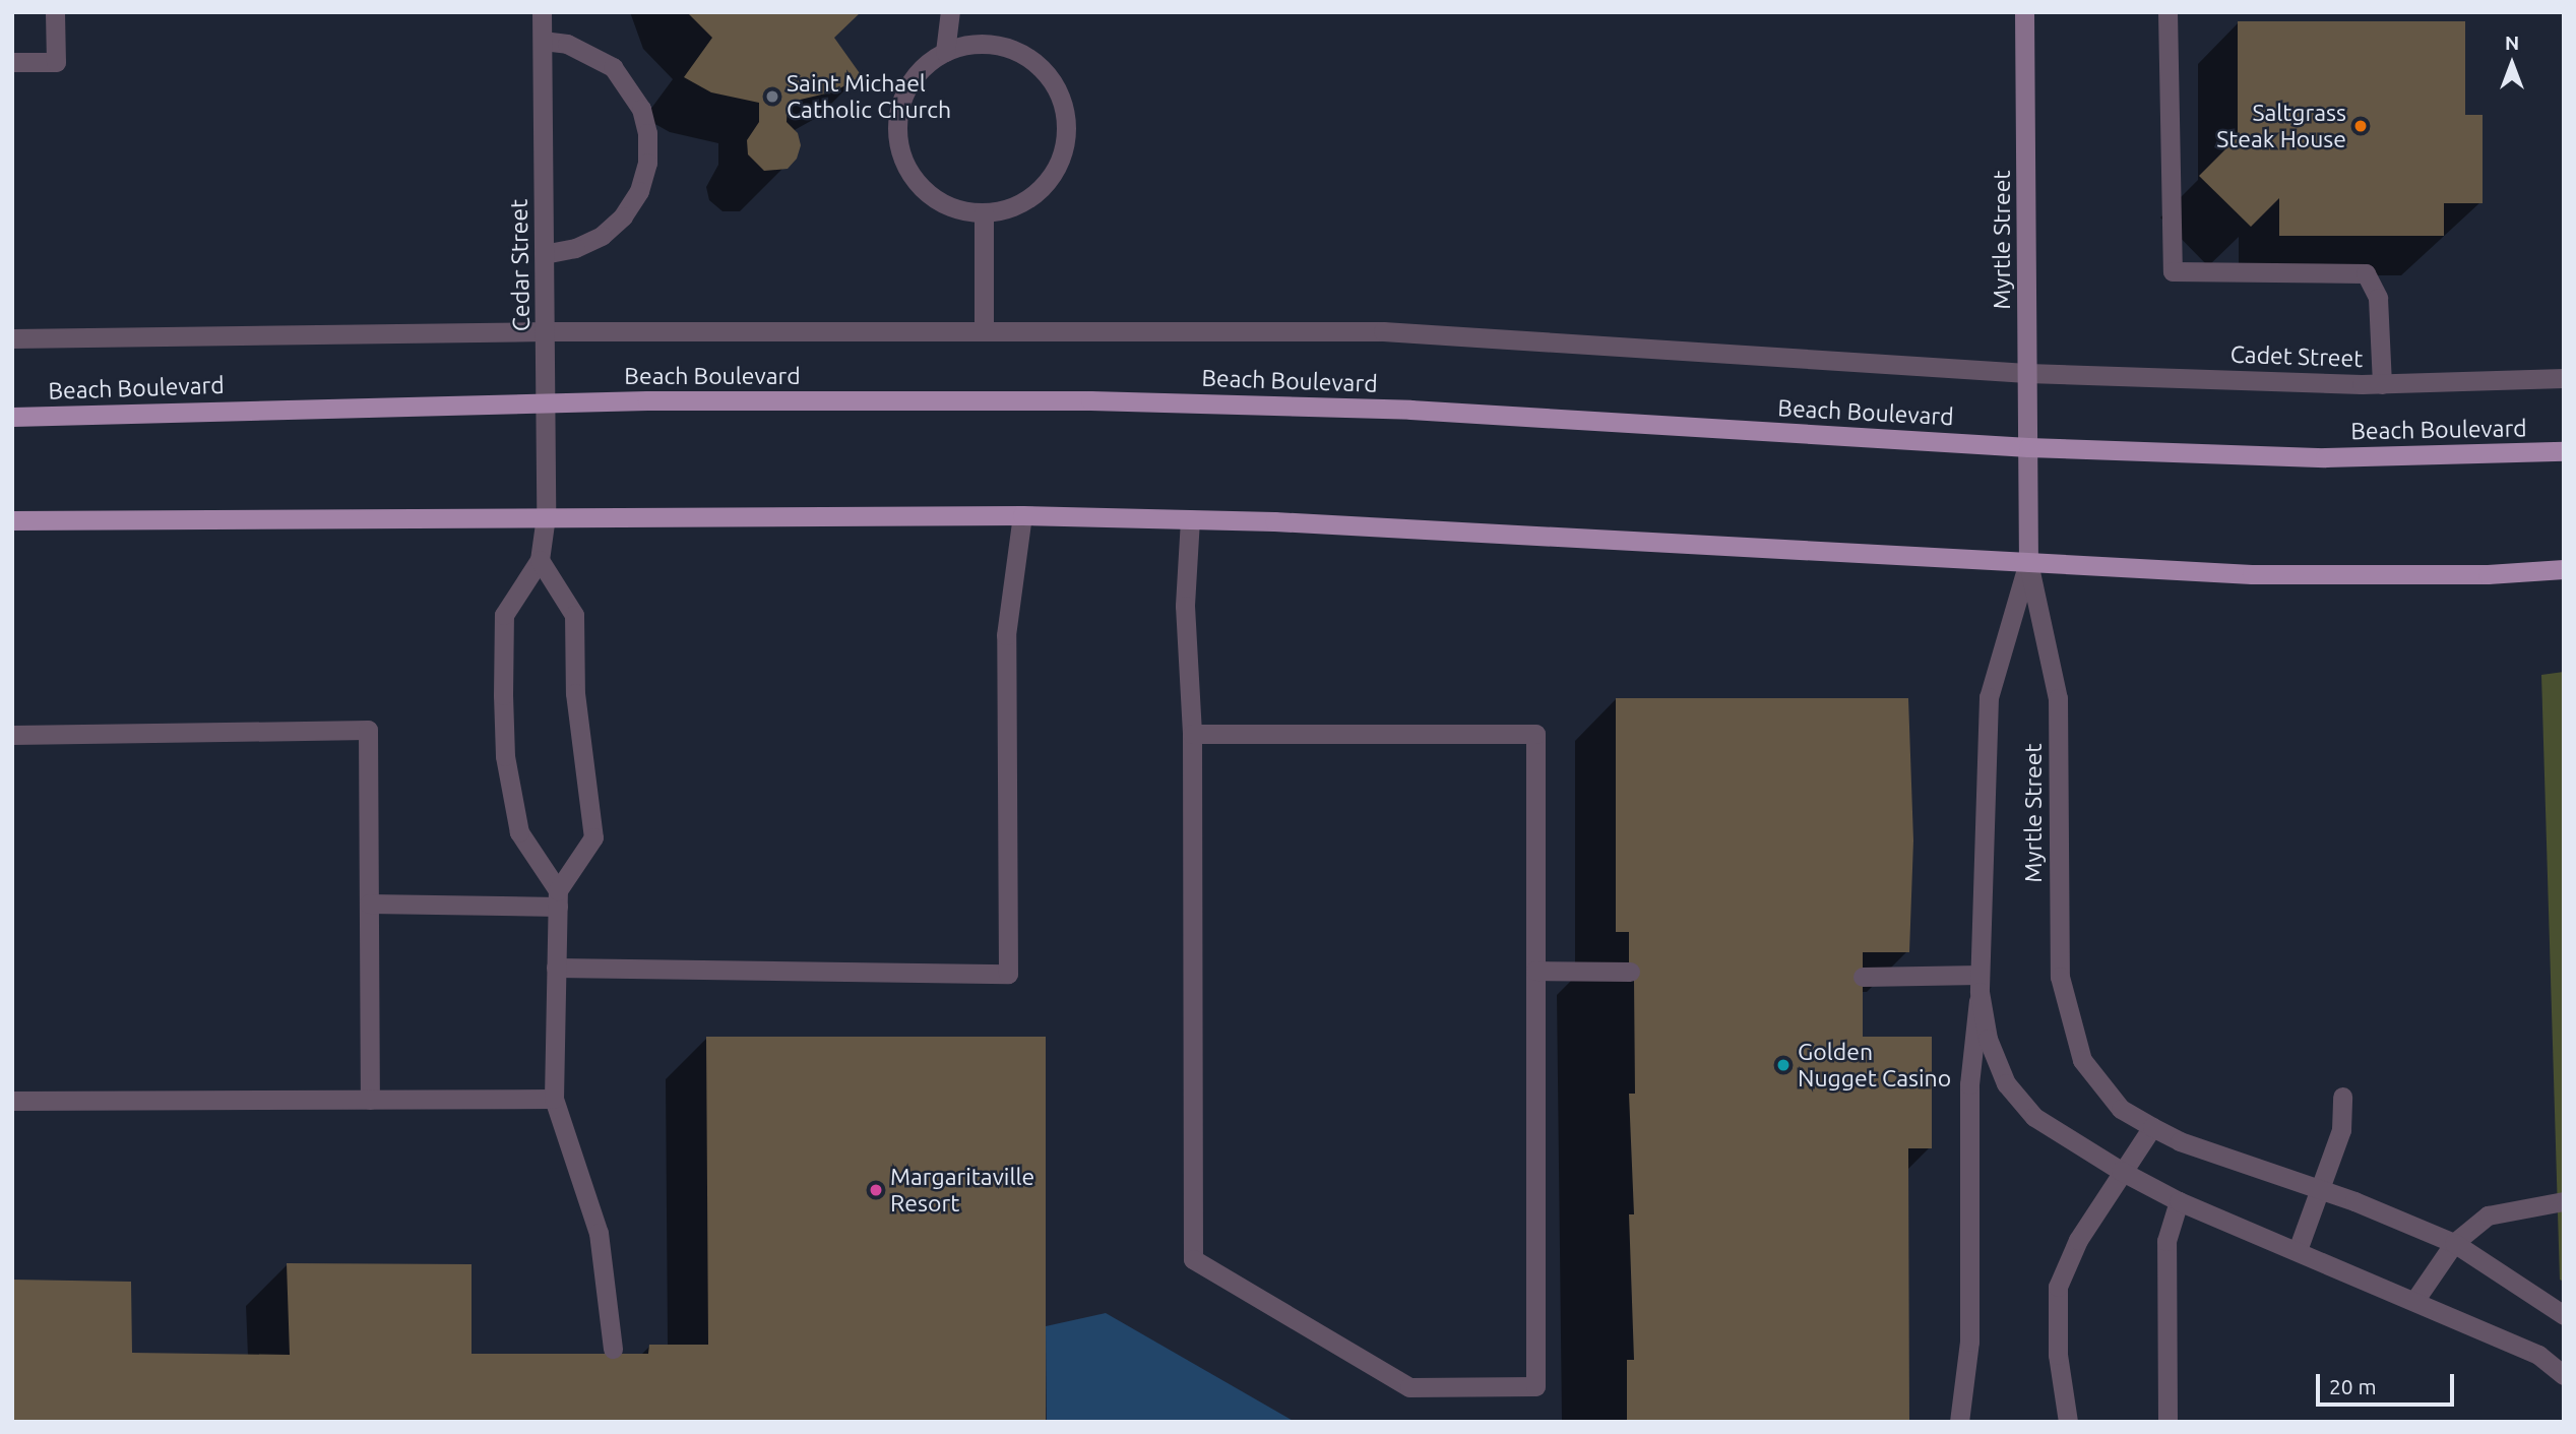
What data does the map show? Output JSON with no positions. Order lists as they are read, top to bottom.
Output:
{
  "streets": {
    "main road": ["Myrtle Street", "Beach Boulevard"],
    "street": ["Cedar Street", "Cadet Street"]
  },
  "crossings": [
    ["Myrtle Street", "Cadet Street"],
    ["Myrtle Street", "Beach Boulevard"],
    ["Cedar Street", "Cadet Street"],
    ["Cedar Street", "Beach Boulevard"]
  ],
  "places": [
    "Saint Michael Catholic Church",
    "Saltgrass Steak House",
    "Golden Nugget Casino",
    "Margaritaville Resort"
  ],
  "scale_bar": "20 m",
  "north": "top"
}
